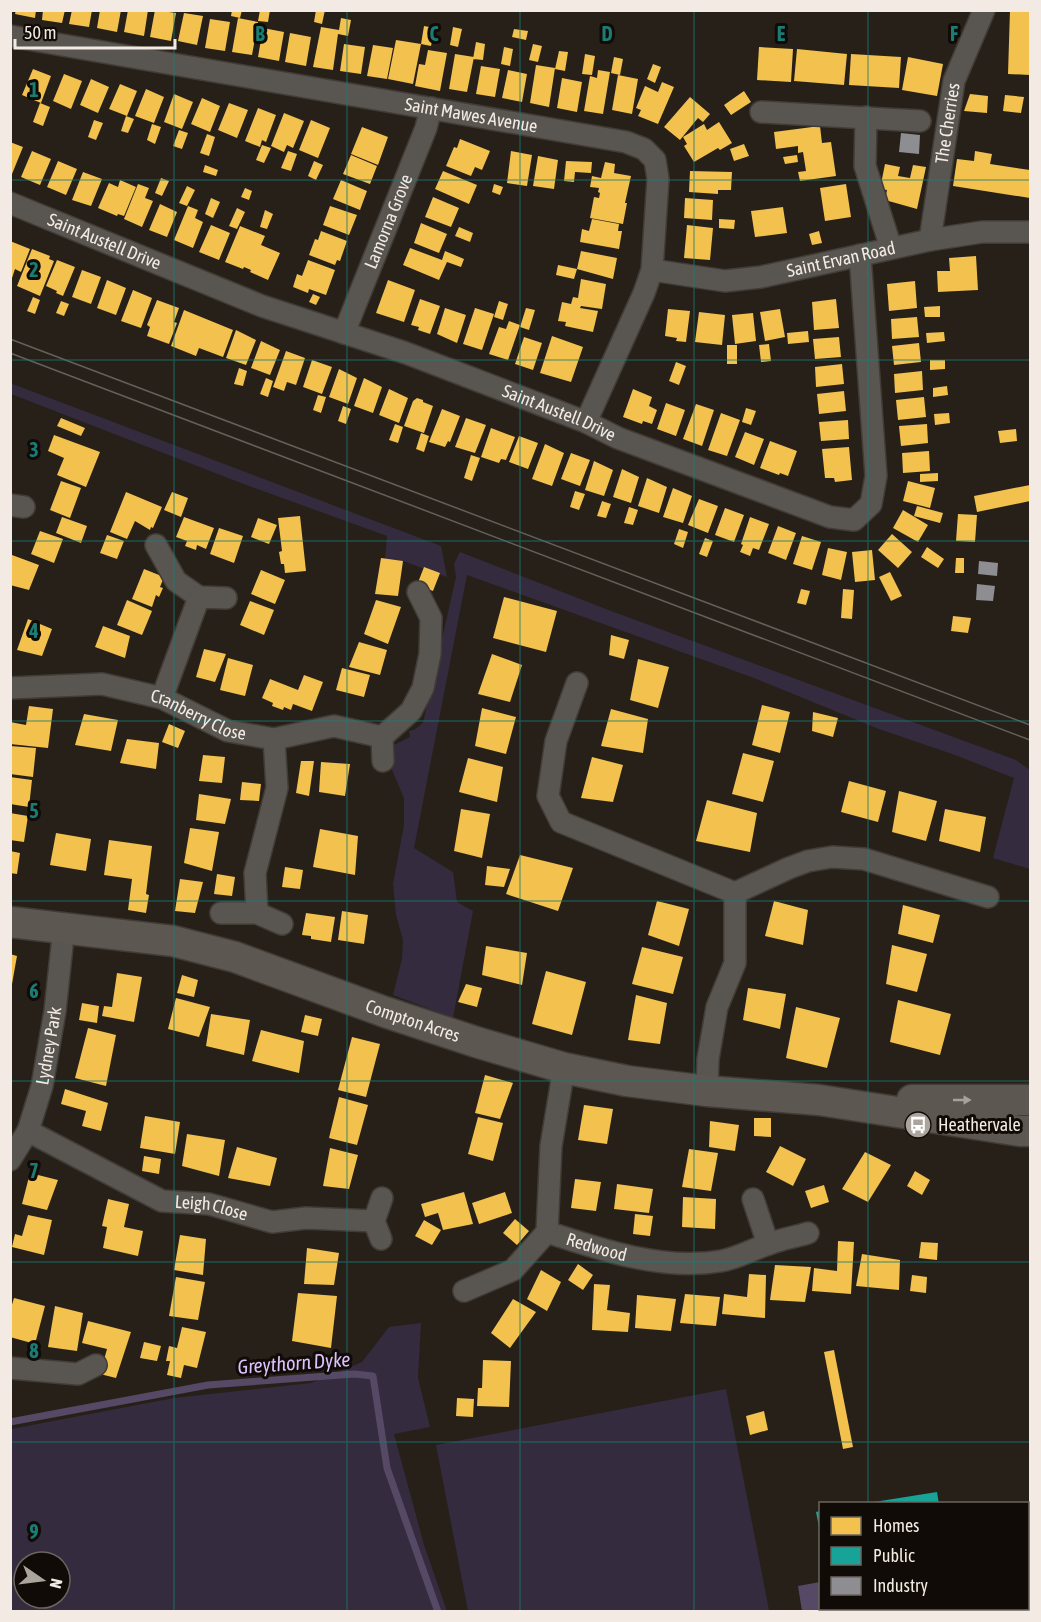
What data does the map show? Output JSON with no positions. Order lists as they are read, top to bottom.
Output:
{
  "streets": {
    "street": [
      "Saint Mawes Avenue",
      "The Cherries",
      "Lamorna Grove",
      "Saint Austell Drive",
      "Saint Ervan Road",
      "Cranberry Close",
      "Compton Acres",
      "Lydney Park",
      "Leigh Close",
      "Redwood"
    ]
  },
  "crossings": [
    ["Saint Mawes Avenue", "Lamorna Grove"],
    ["Saint Mawes Avenue", "Saint Austell Drive"],
    ["Saint Mawes Avenue", "Saint Ervan Road"],
    ["The Cherries", "Saint Ervan Road"],
    ["Lamorna Grove", "Saint Austell Drive"],
    ["Saint Austell Drive", "Saint Ervan Road"],
    ["Compton Acres", "Lydney Park"],
    ["Compton Acres", "Redwood"],
    ["Lydney Park", "Leigh Close"]
  ],
  "water": ["Greythorn Dyke"],
  "places": {
    "bus stop": ["Heathervale"]
  },
  "legend": ["Homes", "Public", "Industry"],
  "scale_bar": "50 m",
  "north": "right",
  "grid": {
    "columns": [
      "B",
      "C",
      "D",
      "E",
      "F"
    ],
    "rows": [
      "1",
      "2",
      "3",
      "4",
      "5",
      "6",
      "7",
      "8",
      "9"
    ]
  }
}
